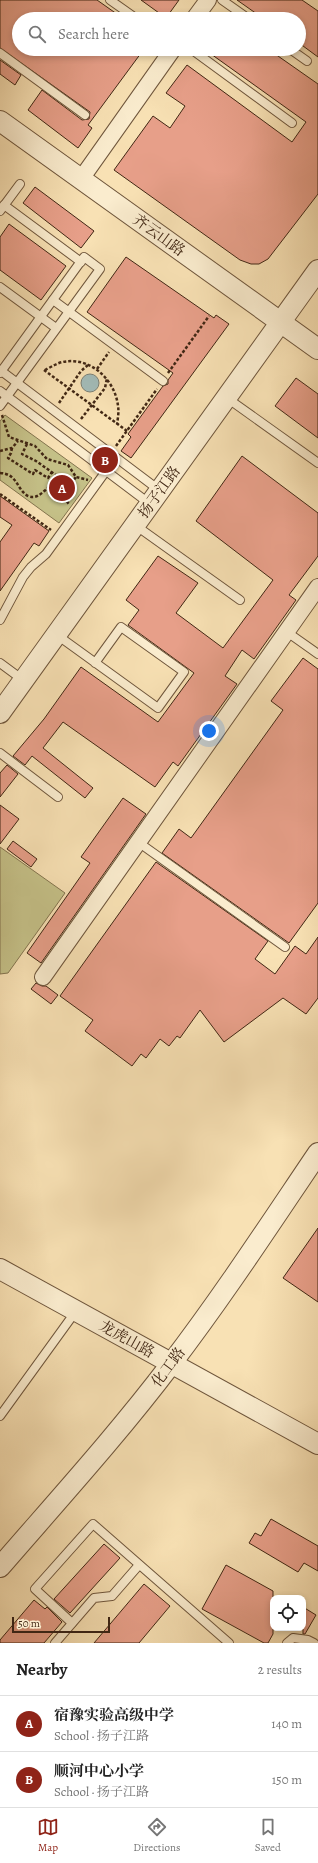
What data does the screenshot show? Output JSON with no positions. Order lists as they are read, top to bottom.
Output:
{
  "streets": {
    "street": [
      "齐云山路",
      "扬子江路",
      "龙虎山路",
      "化工路"
    ]
  },
  "crossings": [
    ["齐云山路", "扬子江路"],
    ["龙虎山路", "化工路"]
  ],
  "scale_bar": "50 m",
  "page": {
    "search": "Search here",
    "pins": ["B", "A"],
    "scale": "50 m",
    "heading": ["Nearby", "2 results"],
    "list": [
      {
        "mark": "A",
        "name": "宿豫实验高级中学",
        "note": "School · 扬子江路",
        "value": "140 m"
      },
      {
        "mark": "B",
        "name": "顺河中心小学",
        "note": "School · 扬子江路",
        "value": "150 m"
      }
    ],
    "nav": ["Map", "Directions", "Saved"]
  }
}
